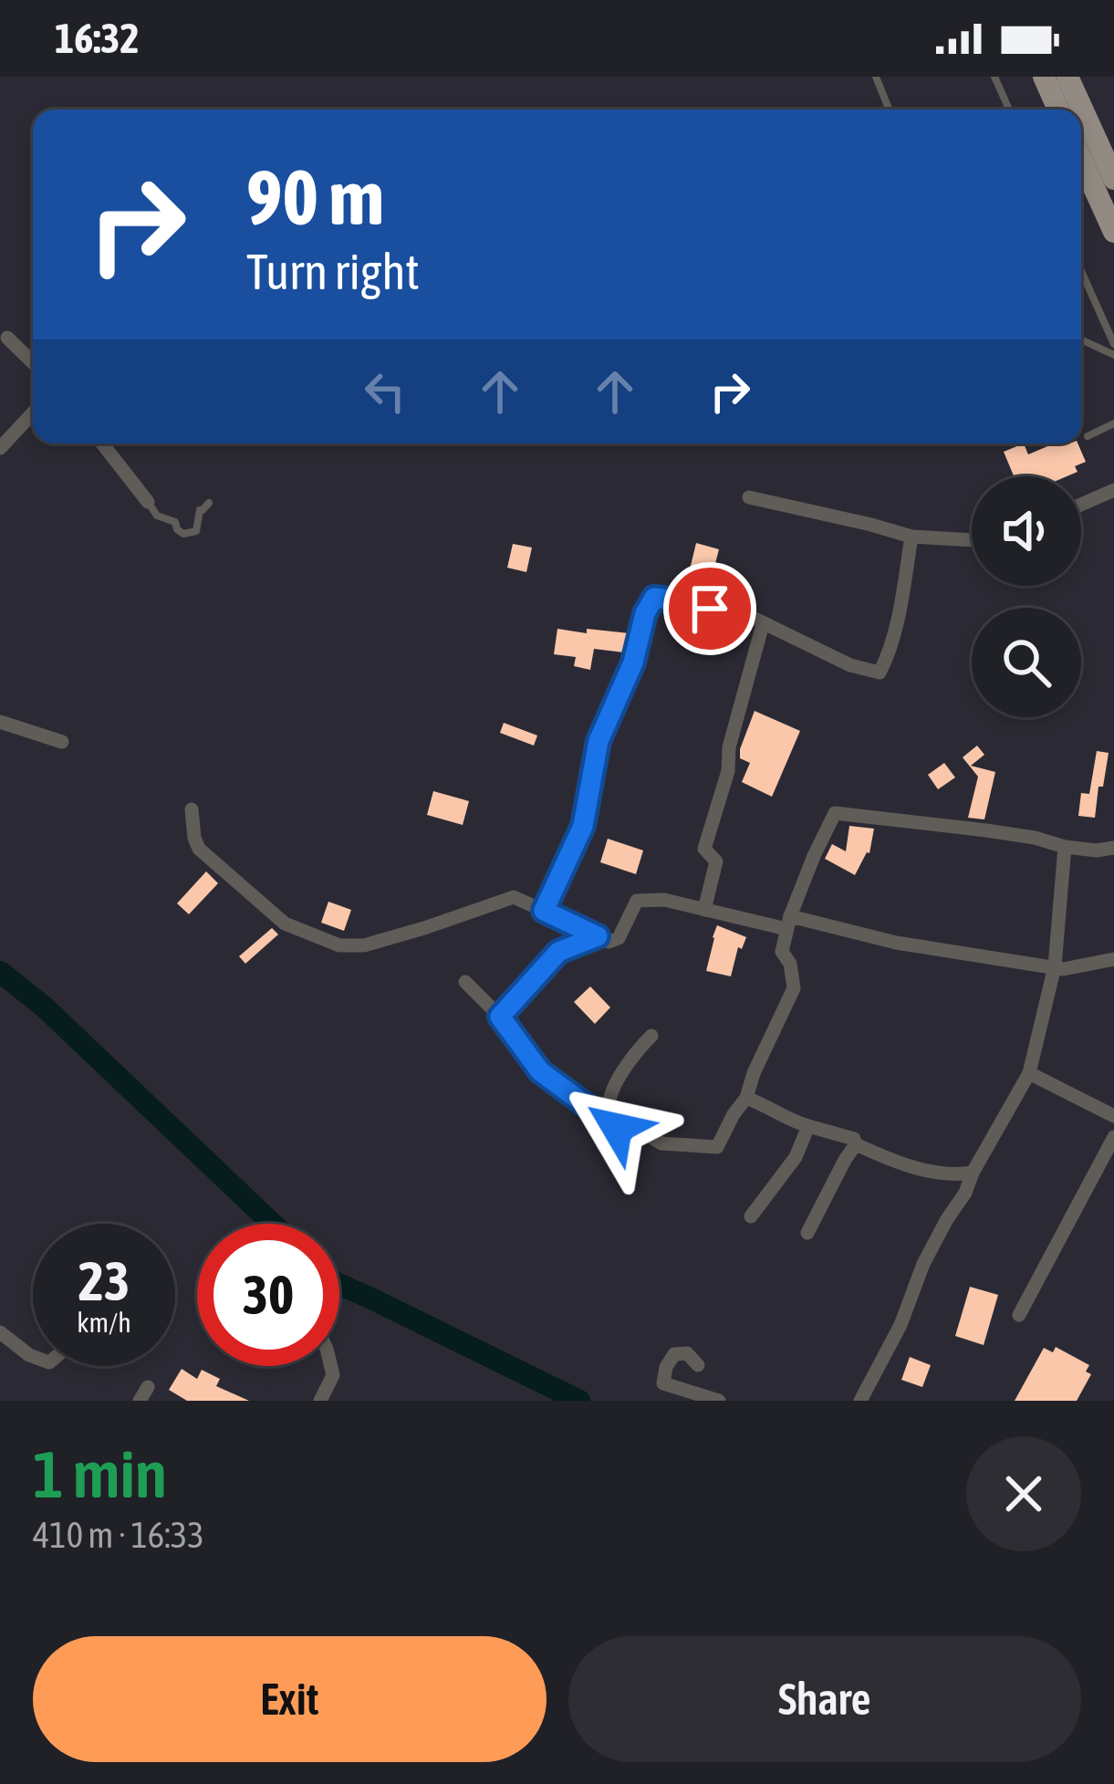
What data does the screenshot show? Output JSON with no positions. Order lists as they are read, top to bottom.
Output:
{
  "page": {
    "status": "16:32",
    "turn": ["90 m", "Turn right"],
    "speed": "23 km/h",
    "limit": "30",
    "heading": ["1 min", "410 m · 16:33"],
    "buttons": ["Exit", "Share"]
  }
}
